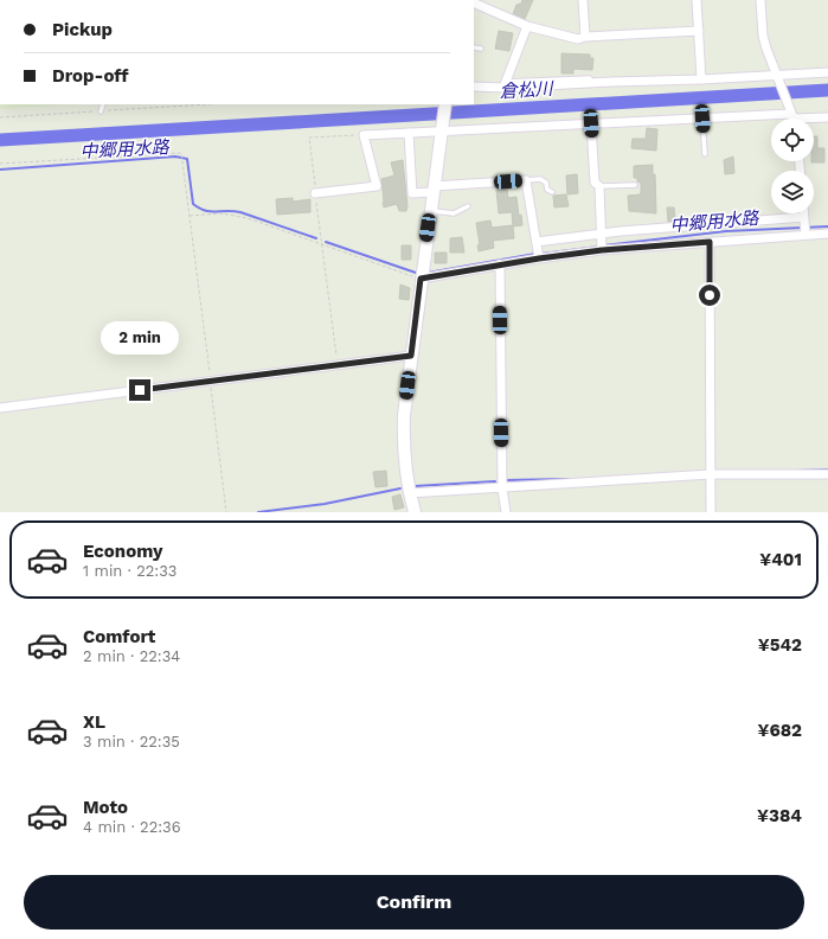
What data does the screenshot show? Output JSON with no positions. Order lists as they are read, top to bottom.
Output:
{
  "water": ["倉松川", "中郷用水路"],
  "page": {
    "banner": ["Pickup", "Drop-off"],
    "bubble": "2 min",
    "list": [
      {
        "name": "Economy",
        "note": "1 min · 22:33",
        "value": "¥401"
      },
      {
        "name": "Comfort",
        "note": "2 min · 22:34",
        "value": "¥542"
      },
      {
        "name": "XL",
        "note": "3 min · 22:35",
        "value": "¥682"
      },
      {
        "name": "Moto",
        "note": "4 min · 22:36",
        "value": "¥384"
      }
    ],
    "buttons": "Confirm"
  }
}
